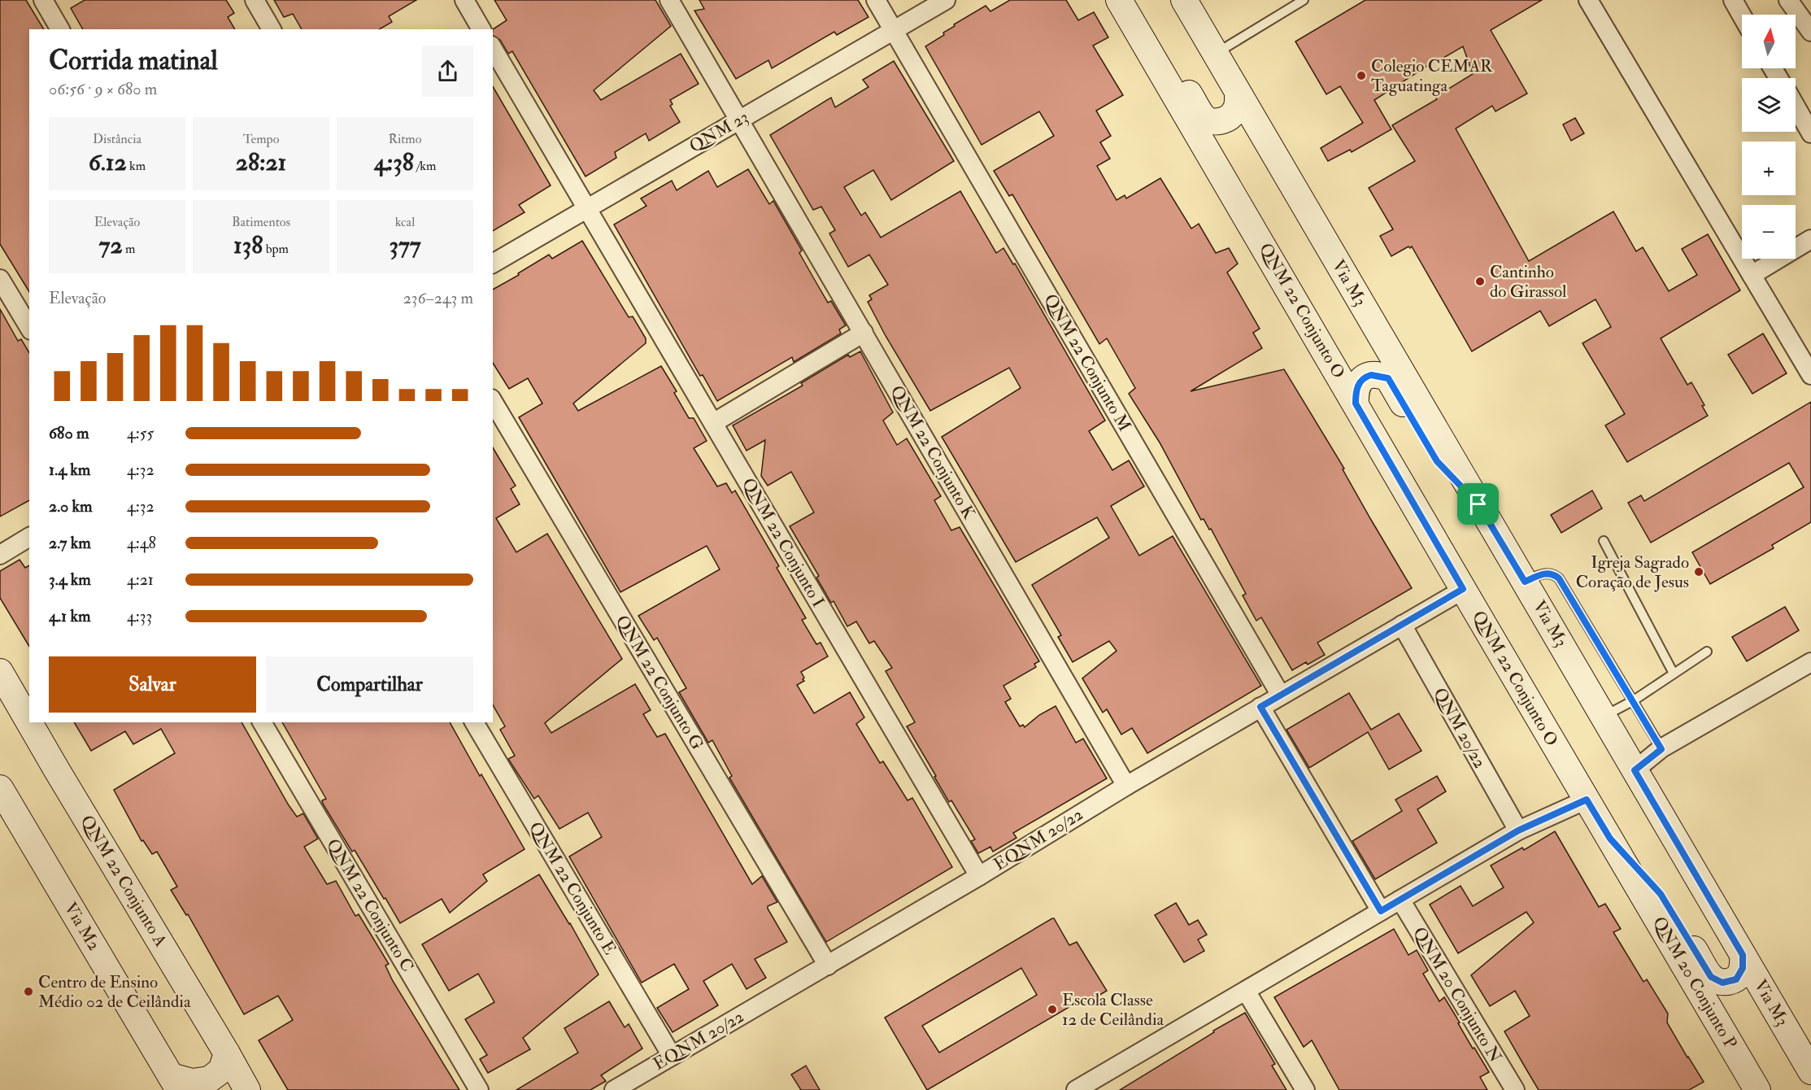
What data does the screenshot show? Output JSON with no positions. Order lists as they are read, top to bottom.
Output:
{
  "streets": {
    "main road": [
      "Via M3",
      "QNM 22 Conjunto O",
      "QNM 22 Conjunto A",
      "Via M2",
      "QNM 20 Conjunto P"
    ],
    "street": [
      "QNM 23",
      "QNM 22 Conjunto M",
      "QNM 22 Conjunto K",
      "QNM 22 Conjunto I",
      "QNM 22 Conjunto G",
      "QNM 20/22",
      "EQNM 20/22",
      "QNM 22 Conjunto E",
      "QNM 22 Conjunto C",
      "QNM 20 Conjunto N"
    ]
  },
  "crossings": [
    ["QNM 23", "QNM 22 Conjunto M"],
    ["QNM 23", "QNM 22 Conjunto K"],
    ["QNM 23", "QNM 22 Conjunto I"],
    ["QNM 22 Conjunto O", "EQNM 20/22"],
    ["QNM 22 Conjunto O", "QNM 20 Conjunto P"],
    ["QNM 22 Conjunto M", "EQNM 20/22"],
    ["QNM 22 Conjunto K", "EQNM 20/22"],
    ["QNM 22 Conjunto I", "EQNM 20/22"],
    ["QNM 22 Conjunto G", "EQNM 20/22"],
    ["QNM 20/22", "EQNM 20/22"],
    ["EQNM 20/22", "QNM 22 Conjunto E"]
  ],
  "places": [
    "Colegio CEMAR Taguatinga",
    "Cantinho do Girassol",
    "Igreja Sagrado Coração de Jesus",
    "Centro de Ensino Médio 02 de Ceilândia",
    "Escola Classe 12 de Ceilândia"
  ],
  "north": "top",
  "page": {
    "map_buttons": ["+", "−"],
    "heading": ["Corrida matinal", "06:56 · 9 × 680 m"],
    "stats": [
      ["Distância", "6.12 km"],
      ["Tempo", "28:21"],
      ["Ritmo", "4:38 /km"],
      ["Elevação", "72 m"],
      ["Batimentos", "138 bpm"],
      ["kcal", "377"]
    ],
    "chart": ["Elevação", "236–243 m"],
    "list": [
      {
        "name": "680 m",
        "note": "4:55"
      },
      {
        "name": "1.4 km",
        "note": "4:32"
      },
      {
        "name": "2.0 km",
        "note": "4:32"
      },
      {
        "name": "2.7 km",
        "note": "4:48"
      },
      {
        "name": "3.4 km",
        "note": "4:21"
      },
      {
        "name": "4.1 km",
        "note": "4:33"
      }
    ],
    "buttons": ["Salvar", "Compartilhar"]
  }
}
